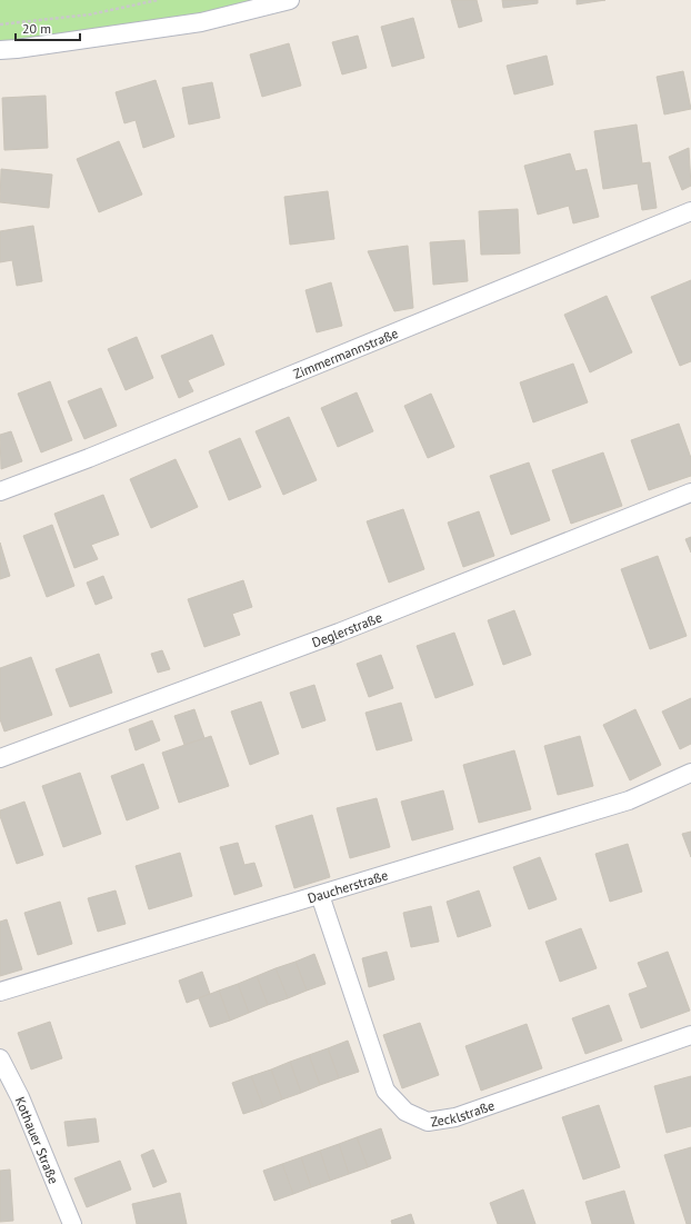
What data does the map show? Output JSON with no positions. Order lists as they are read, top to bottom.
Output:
{
  "streets": {
    "street": [
      "Zimmermannstraße",
      "Deglerstraße",
      "Daucherstraße",
      "Zecklstraße",
      "Kothauer Straße"
    ]
  },
  "crossings": [
    ["Daucherstraße", "Zecklstraße"]
  ],
  "scale_bar": "20 m"
}
